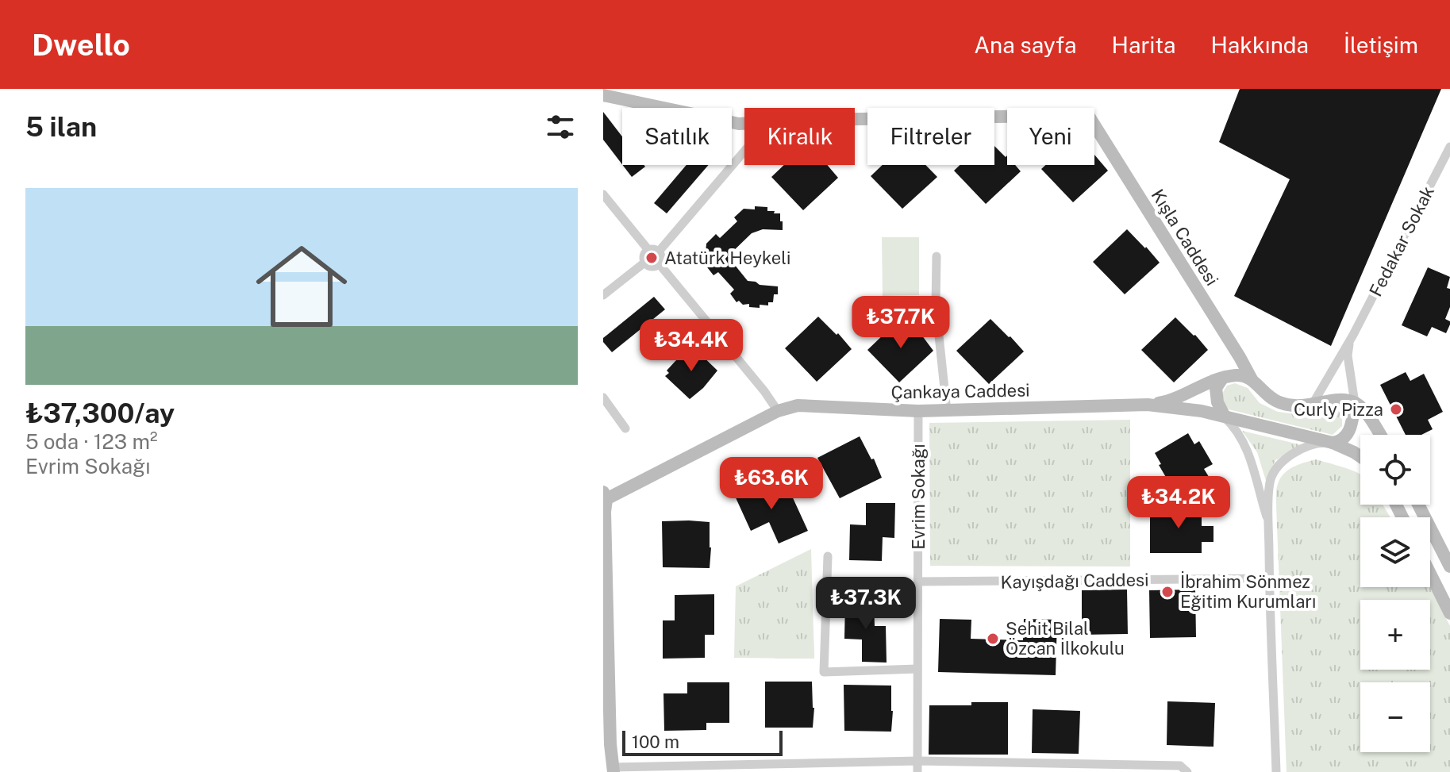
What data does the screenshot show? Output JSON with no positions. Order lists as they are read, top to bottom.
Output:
{
  "streets": {
    "main road": ["Kışla Caddesi", "Çankaya Caddesi"],
    "street": ["Fedakar Sokak", "Evrim Sokağı", "Kayışdağı Caddesi"]
  },
  "crossings": [
    ["Kışla Caddesi", "Fedakar Sokak"],
    ["Çankaya Caddesi", "Evrim Sokağı"],
    ["Evrim Sokağı", "Kayışdağı Caddesi"]
  ],
  "places": [
    "Atatürk Heykeli",
    "Curly Pizza",
    "İbrahim Sönmez Eğitim Kurumları",
    "Şehit Bilal Özcan İlkokulu"
  ],
  "scale_bar": "100 m",
  "page": {
    "header": "Dwello",
    "nav": [
      "Ana sayfa",
      "Harita",
      "Hakkında",
      "İletişim"
    ],
    "heading": "5 ilan",
    "chip": [
      "Satılık",
      "Kiralık",
      "Filtreler",
      "Yeni"
    ],
    "list": [
      {
        "name": "₺37,300/ay",
        "note": "5 oda · 123 m² · Evrim Sokağı"
      }
    ],
    "price": [
      "₺37.7K",
      "₺34.4K",
      "₺63.6K",
      "₺34.2K",
      "₺37.3K"
    ],
    "map_buttons": ["+", "−"],
    "scale": "100 m"
  }
}
